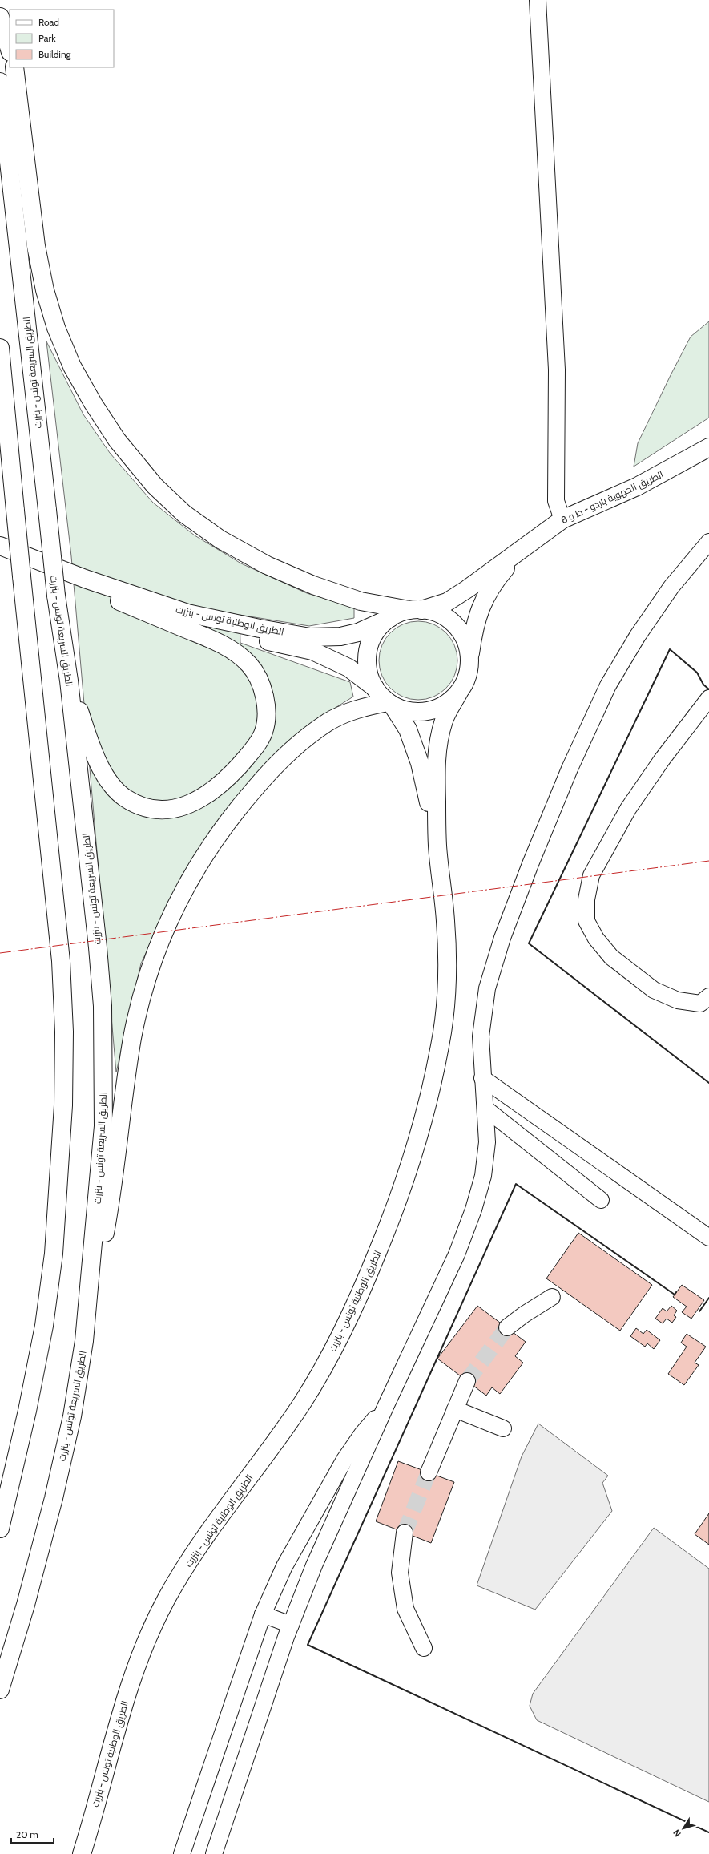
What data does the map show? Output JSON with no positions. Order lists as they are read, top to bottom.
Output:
{
  "streets": {
    "main road": ["الطريق السريعة تونس - بنزرت", "الطريق الجهوية باردو - ط و 8", "الطريق الوطنية تونس - بنزرت"]
  },
  "crossings": [
    ["الطريق الجهوية باردو - ط و 8", "الطريق الوطنية تونس - بنزرت"]
  ],
  "legend": ["Road", "Park", "Building"],
  "scale_bar": "20 m",
  "north": "bottom left"
}
